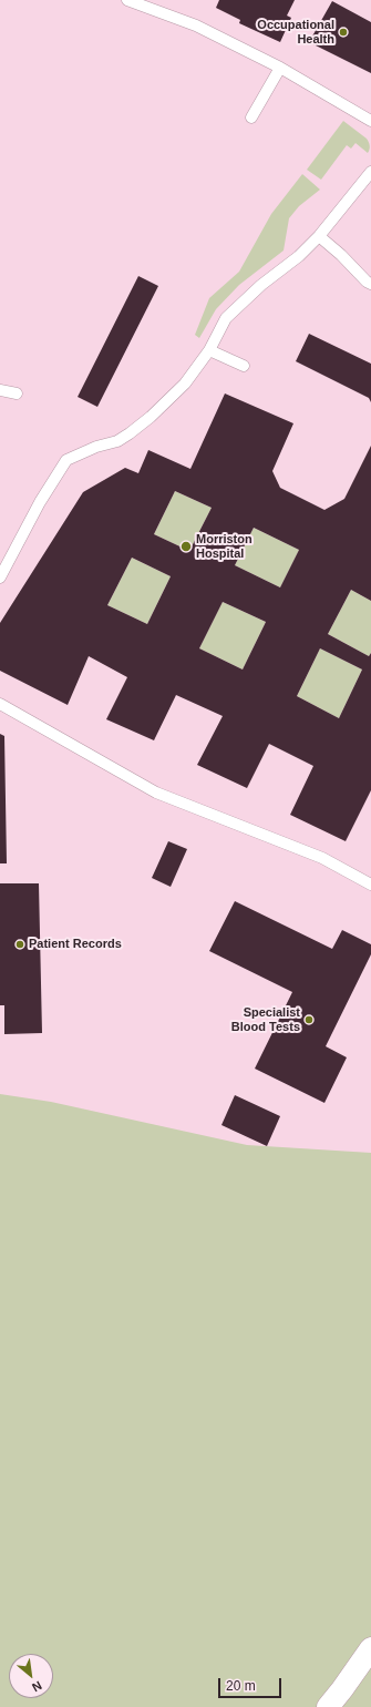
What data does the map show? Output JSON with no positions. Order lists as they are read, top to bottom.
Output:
{
  "places": [
    "Occupational Health",
    "Morriston Hospital",
    "Patient Records",
    "Specialist Blood Tests"
  ],
  "scale_bar": "20 m",
  "north": "bottom right"
}
